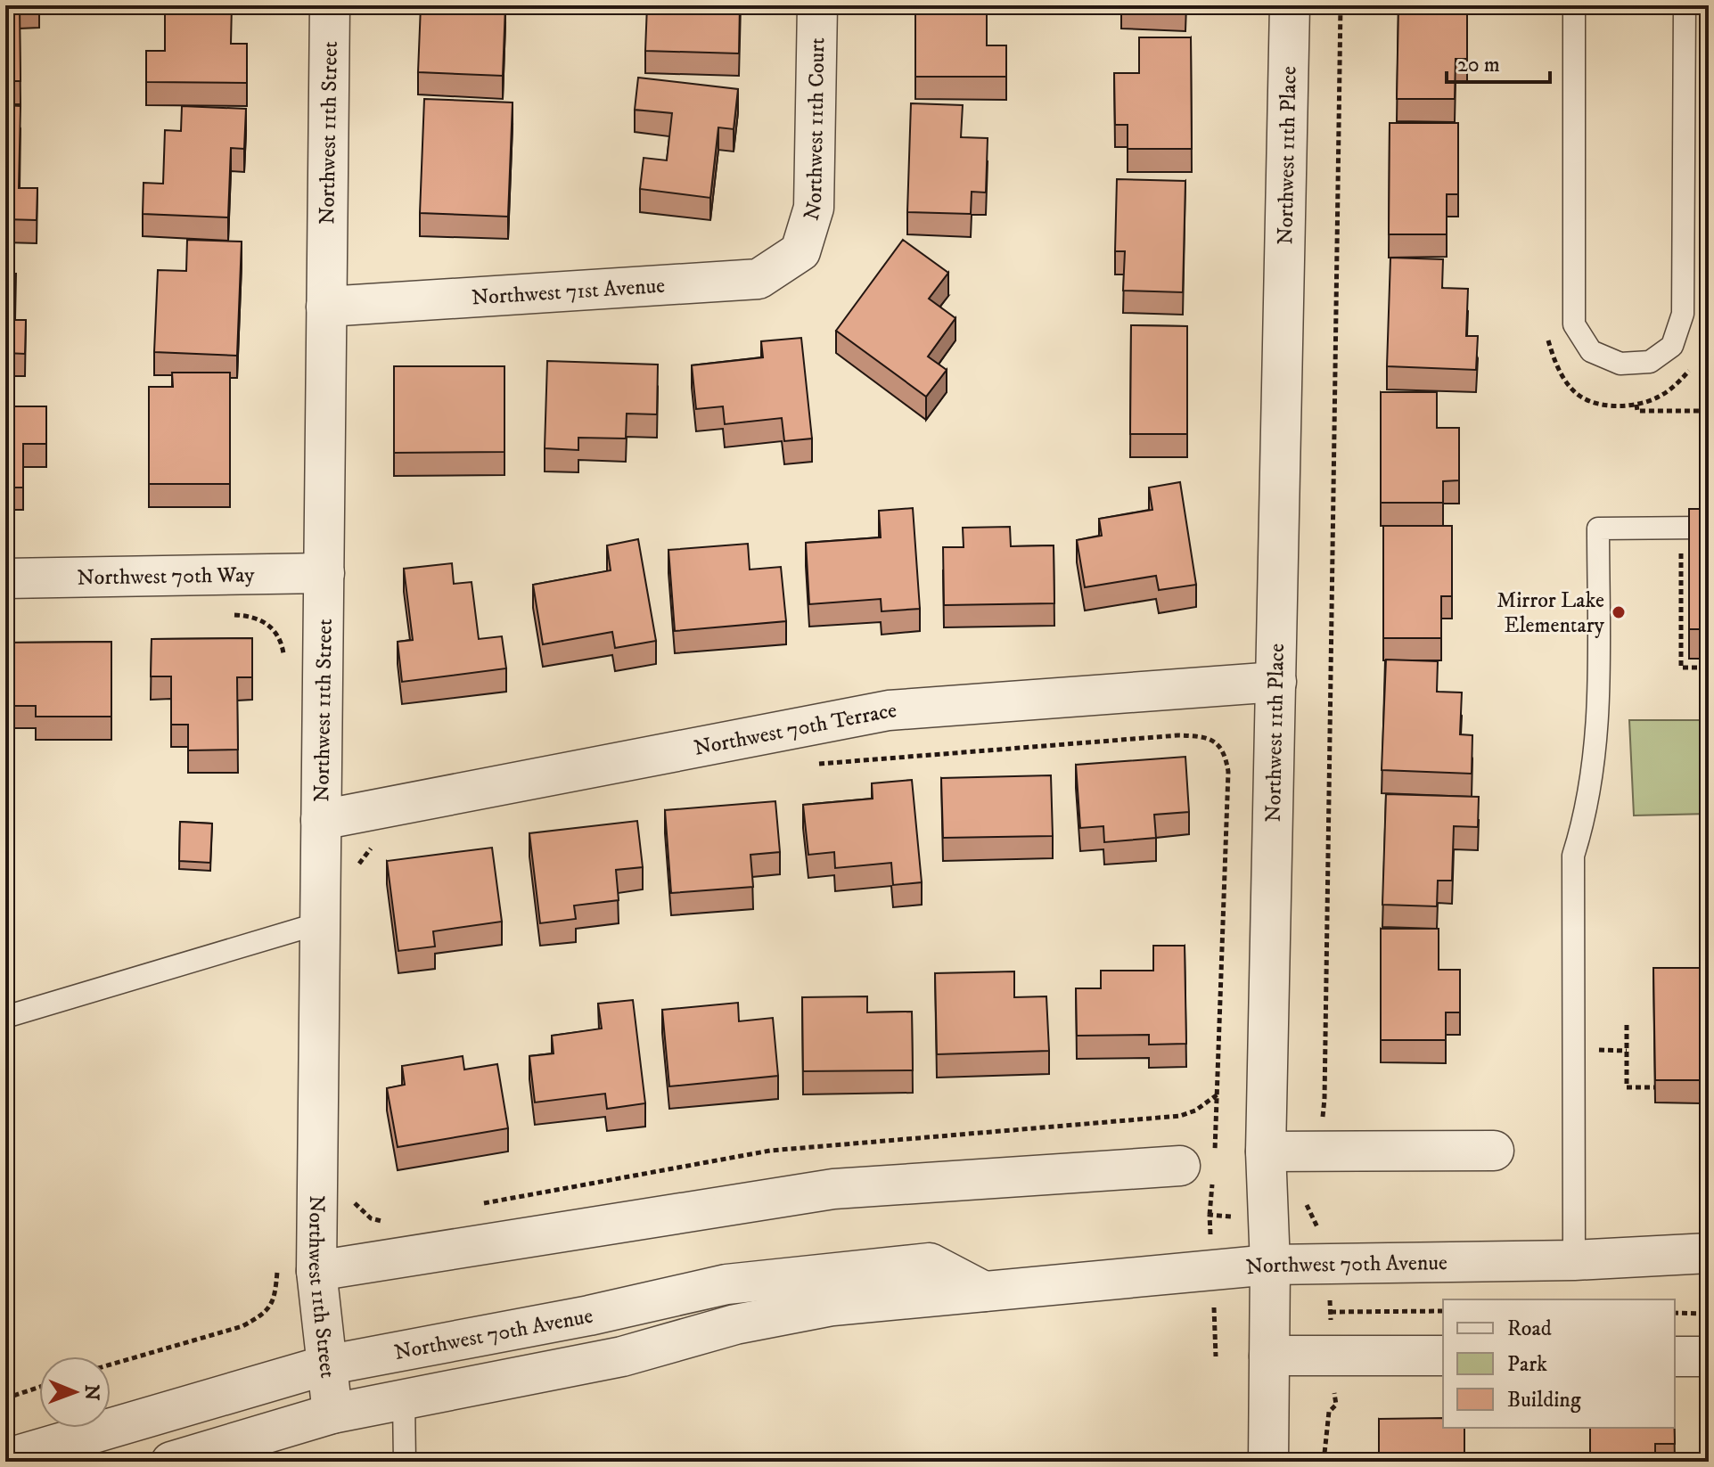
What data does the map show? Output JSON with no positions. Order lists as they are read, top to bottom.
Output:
{
  "streets": {
    "street": [
      "Northwest 11th Court",
      "Northwest 11th Street",
      "Northwest 11th Place",
      "Northwest 71st Avenue",
      "Northwest 70th Way",
      "Northwest 70th Terrace",
      "Northwest 70th Avenue"
    ]
  },
  "crossings": [
    ["Northwest 11th Court", "Northwest 71st Avenue"],
    ["Northwest 11th Street", "Northwest 71st Avenue"],
    ["Northwest 11th Street", "Northwest 70th Way"],
    ["Northwest 11th Street", "Northwest 70th Terrace"],
    ["Northwest 11th Street", "Northwest 70th Avenue"],
    ["Northwest 11th Place", "Northwest 70th Terrace"],
    ["Northwest 11th Place", "Northwest 70th Avenue"]
  ],
  "places": ["Mirror Lake Elementary"],
  "legend": ["Road", "Park", "Building"],
  "scale_bar": "20 m",
  "north": "right"
}
